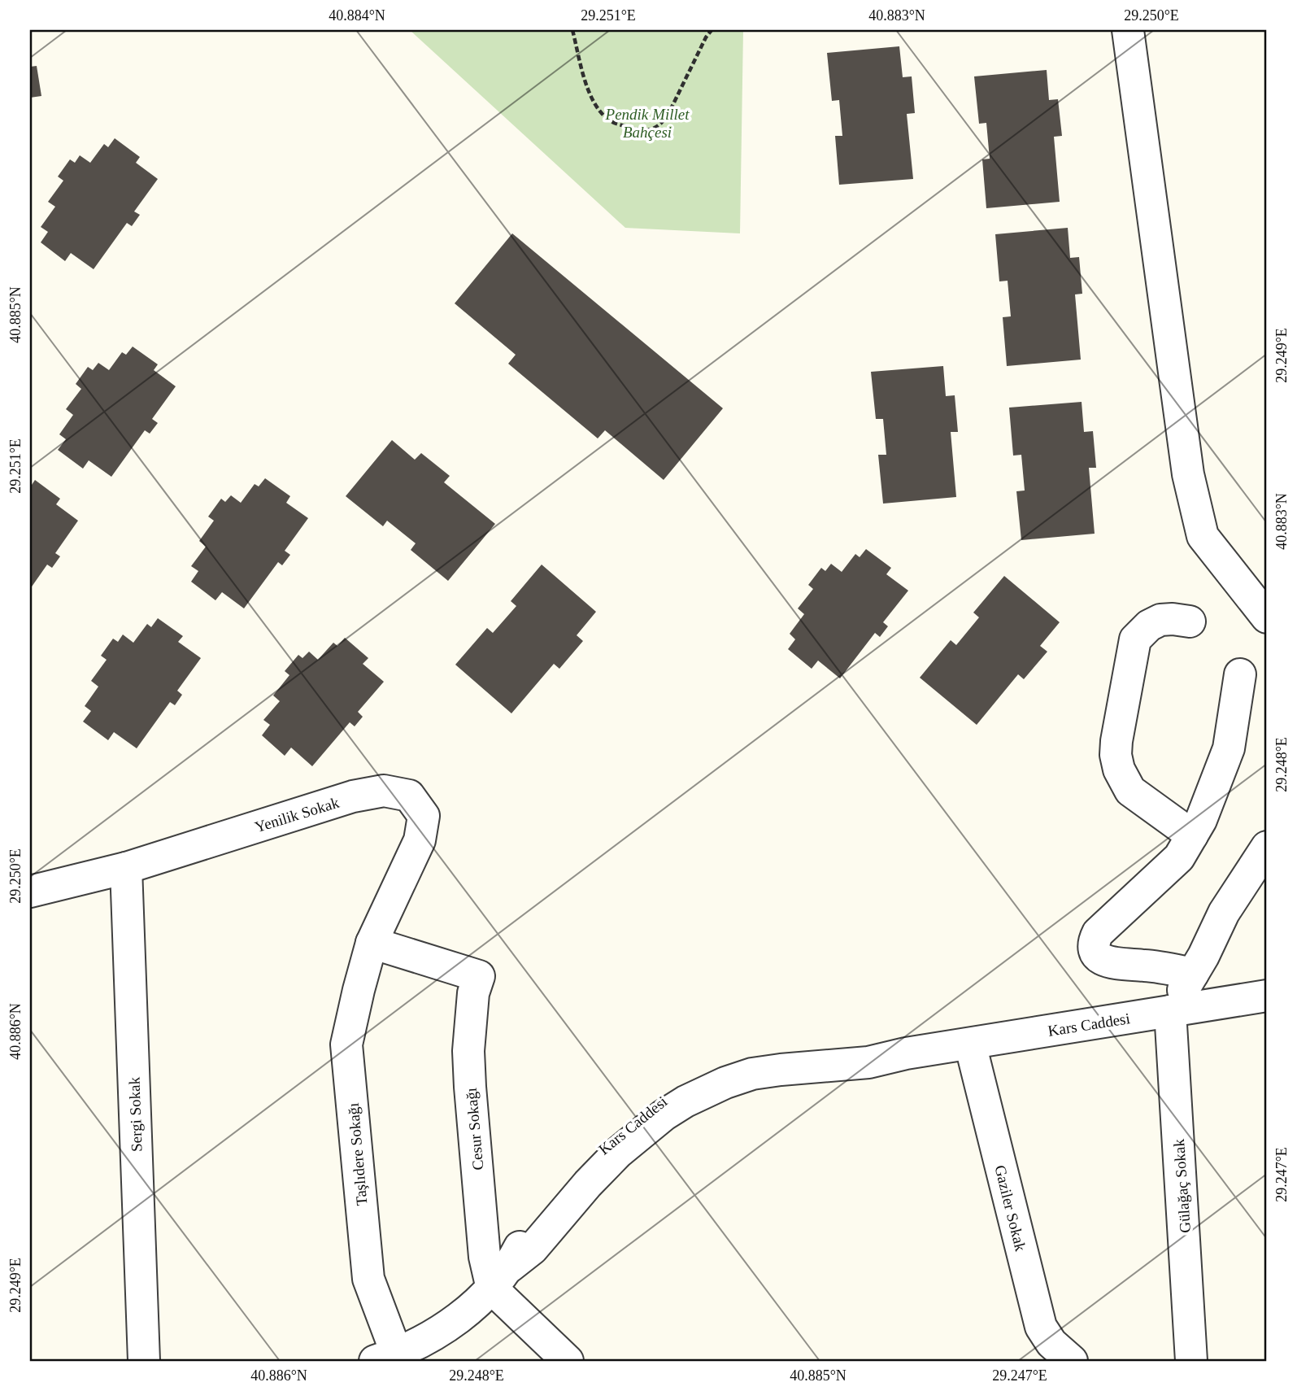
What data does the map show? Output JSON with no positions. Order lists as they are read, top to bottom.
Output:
{
  "streets": {
    "street": [
      "Yenilik Sokak",
      "Kars Caddesi",
      "Sergi Sokak",
      "Cesur Sokağı",
      "Taşlıdere Sokağı",
      "Gülağaç Sokak",
      "Gaziler Sokak"
    ]
  },
  "crossings": [
    ["Yenilik Sokak", "Sergi Sokak"],
    ["Yenilik Sokak", "Cesur Sokağı"],
    ["Yenilik Sokak", "Taşlıdere Sokağı"],
    ["Kars Caddesi", "Cesur Sokağı"],
    ["Kars Caddesi", "Taşlıdere Sokağı"],
    ["Kars Caddesi", "Gülağaç Sokak"],
    ["Kars Caddesi", "Gaziler Sokak"],
    ["Cesur Sokağı", "Taşlıdere Sokağı"]
  ],
  "parks": ["Pendik Millet Bahçesi"],
  "coordinates": [
    "40.884°N",
    "29.251°E",
    "40.883°N",
    "29.250°E",
    "40.885°N",
    "29.249°E",
    "29.248°E",
    "40.886°N",
    "29.247°E"
  ]
}
